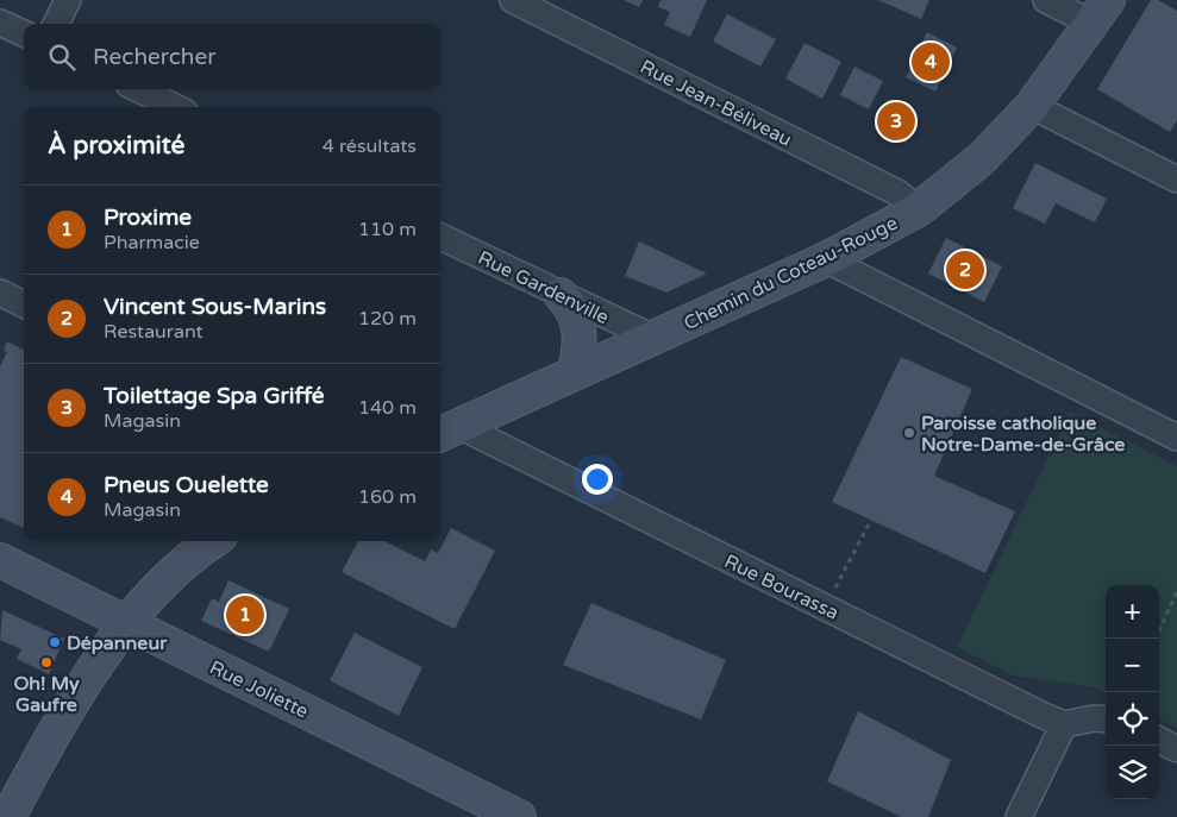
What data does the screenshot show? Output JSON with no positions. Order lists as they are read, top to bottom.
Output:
{
  "streets": {
    "street": [
      "Rue Jean-Béliveau",
      "Chemin du Coteau-Rouge",
      "Rue Gardenville",
      "Rue Bourassa",
      "Rue Joliette"
    ]
  },
  "crossings": [
    ["Rue Jean-Béliveau", "Chemin du Coteau-Rouge"],
    ["Chemin du Coteau-Rouge", "Rue Gardenville"],
    ["Chemin du Coteau-Rouge", "Rue Bourassa"]
  ],
  "places": ["Paroisse catholique Notre-Dame-de-Grâce", "Dépanneur", "Oh! My Gaufre"],
  "page": {
    "search": "Rechercher",
    "pins": [
      "4",
      "3",
      "2",
      "1"
    ],
    "heading": ["À proximité", "4 résultats"],
    "list": [
      {
        "mark": "1",
        "name": "Proxime",
        "note": "Pharmacie",
        "value": "110 m"
      },
      {
        "mark": "2",
        "name": "Vincent Sous-Marins",
        "note": "Restaurant",
        "value": "120 m"
      },
      {
        "mark": "3",
        "name": "Toilettage Spa Griffé",
        "note": "Magasin",
        "value": "140 m"
      },
      {
        "mark": "4",
        "name": "Pneus Ouelette",
        "note": "Magasin",
        "value": "160 m"
      }
    ],
    "map_buttons": ["+", "−"]
  }
}
